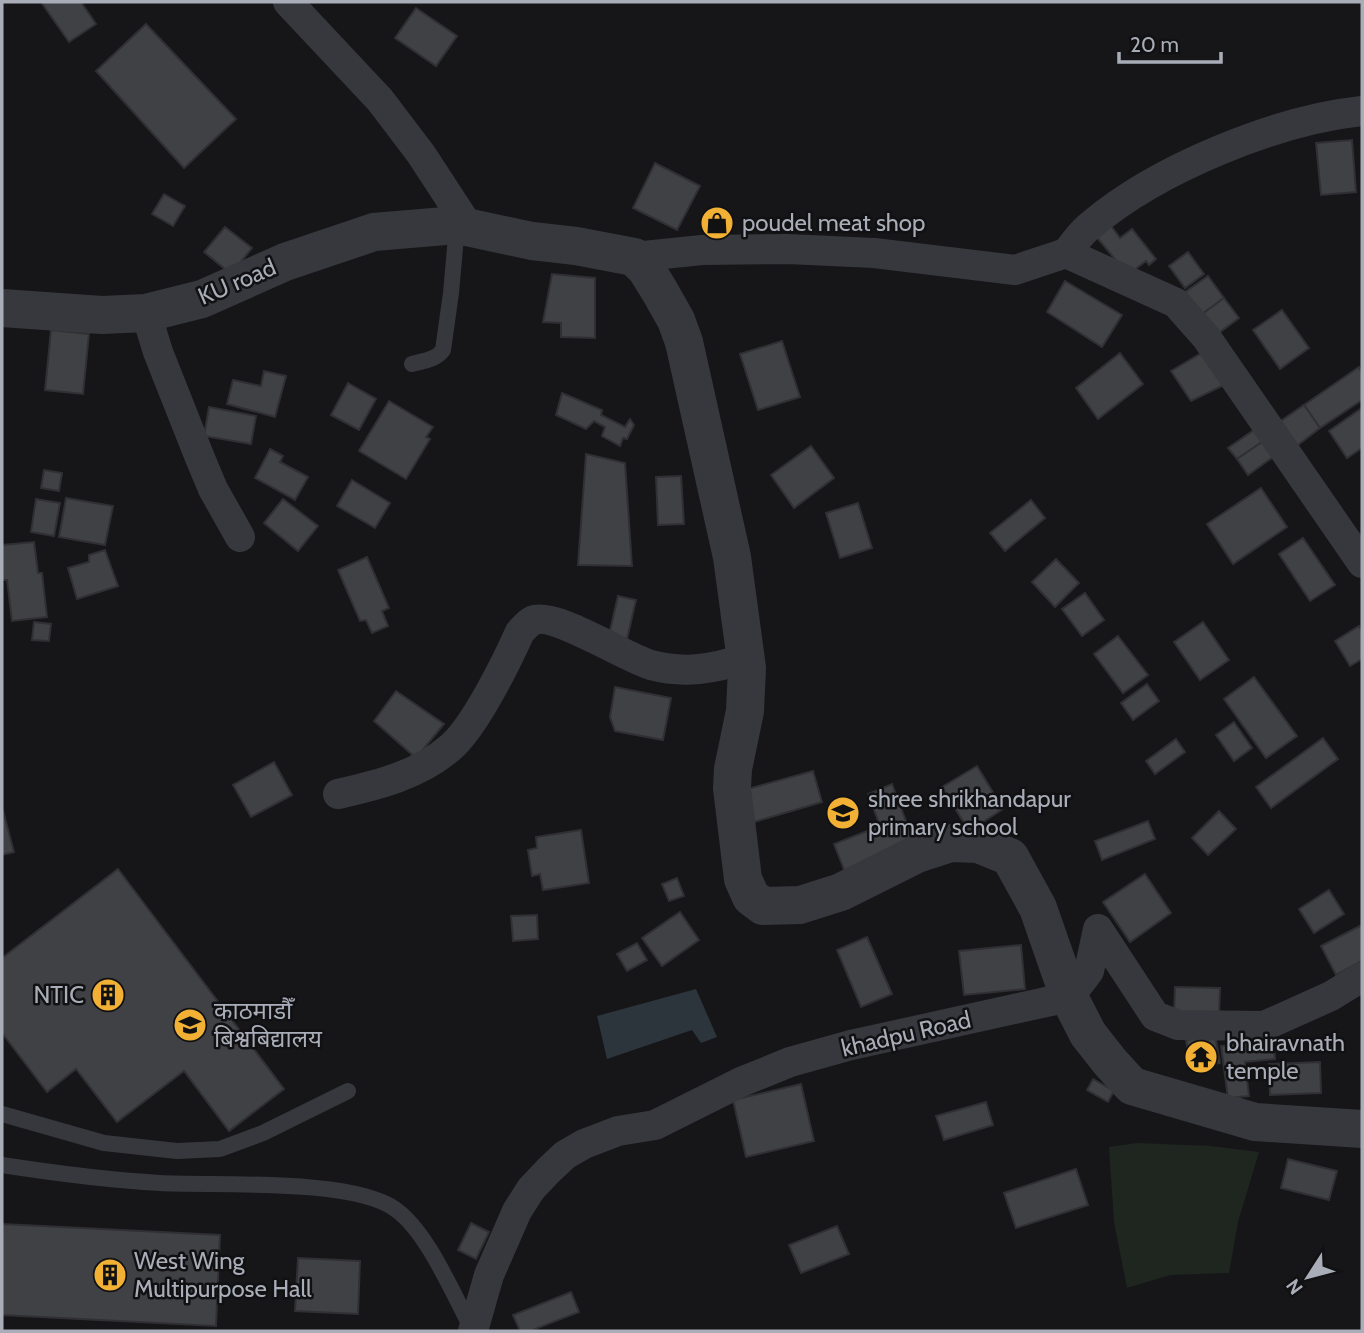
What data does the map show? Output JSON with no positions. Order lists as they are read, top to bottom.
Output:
{
  "streets": {
    "street": ["KU road", "khadpu Road"]
  },
  "places": {
    "shop": ["poudel meat shop"],
    "school or university": ["shree shrikhandapur primary school", "काठमाडौँ बिश्वबिद्यालय"],
    "building": ["NTIC", "West Wing Multipurpose Hall"],
    "temple": ["bhairavnath temple"]
  },
  "scale_bar": "20 m",
  "north": "bottom left"
}
